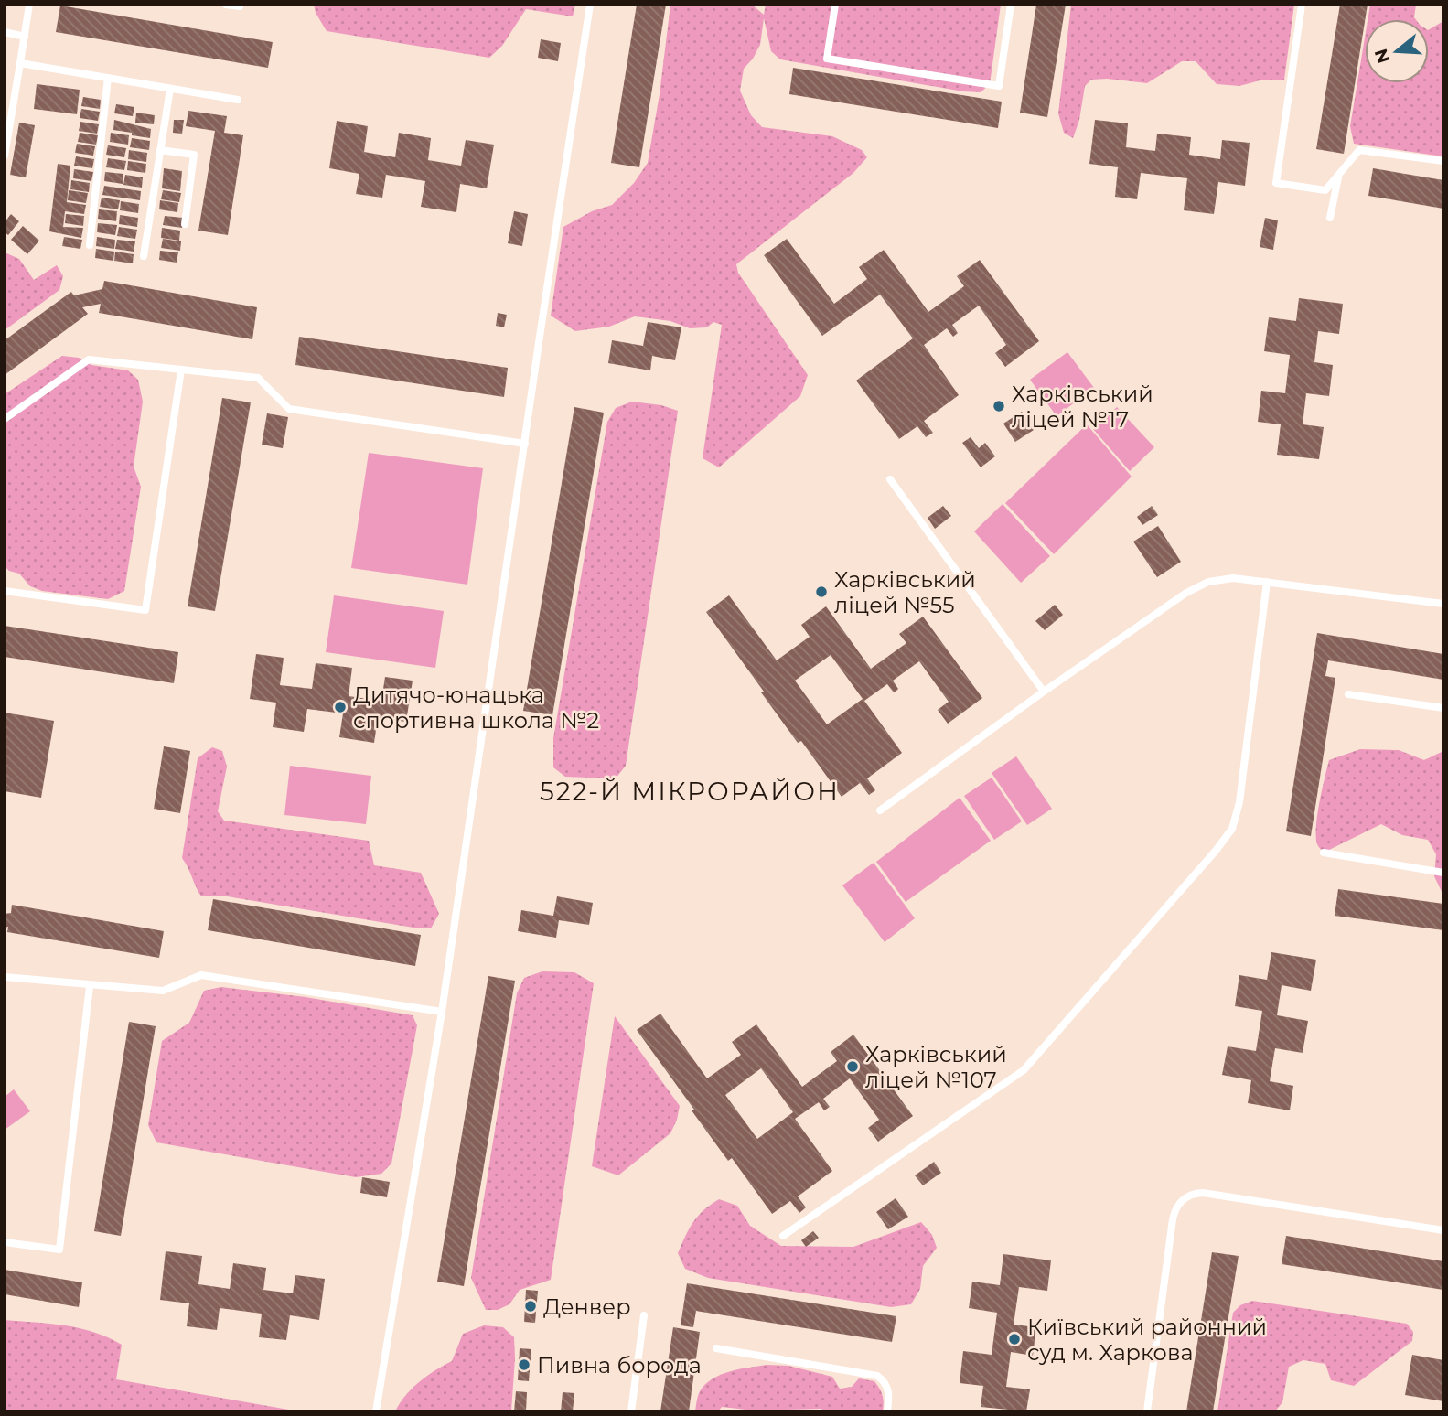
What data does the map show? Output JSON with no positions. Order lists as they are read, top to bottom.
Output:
{
  "districts": ["522-Й МІКРОРАЙОН"],
  "places": [
    "Харківський ліцей №17",
    "Харківський ліцей №55",
    "Дитячо-юнацька спортивна школа №2",
    "Харківський ліцей №107",
    "Денвер",
    "Київський районний суд м. Харкова",
    "Пивна борода"
  ],
  "north": "left"
}
